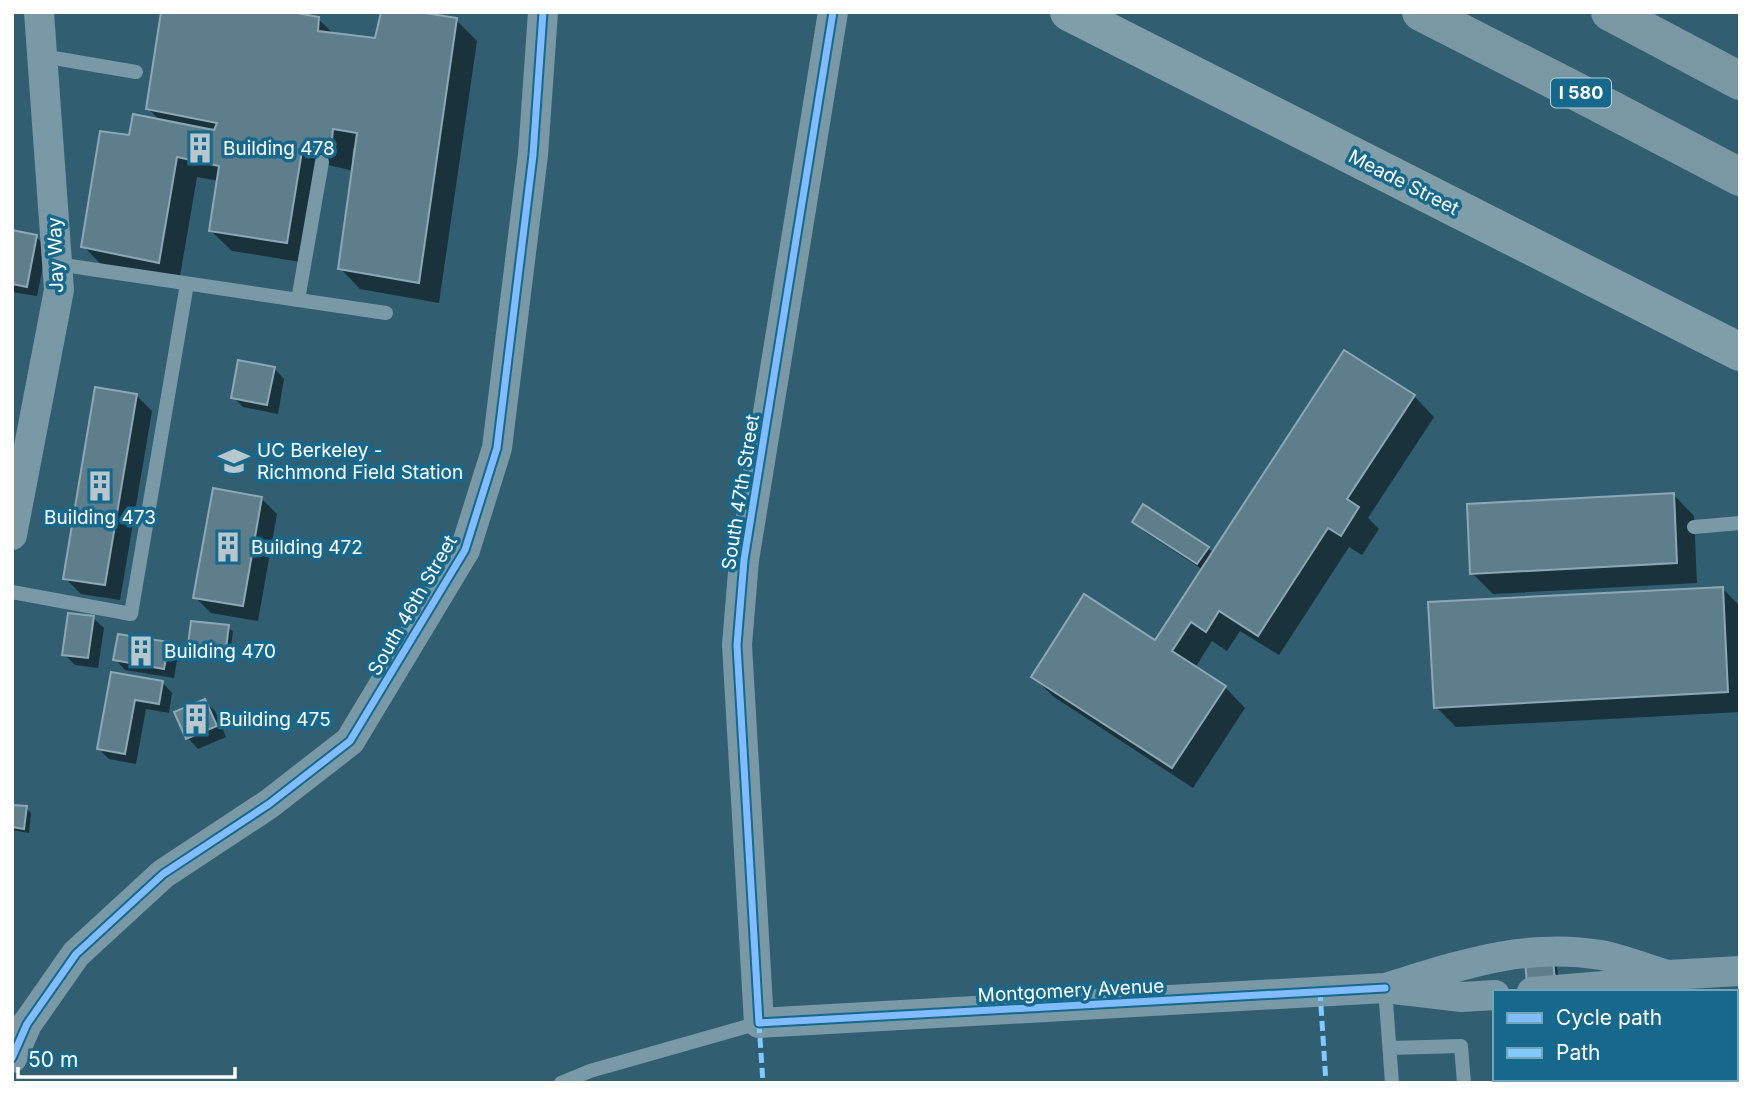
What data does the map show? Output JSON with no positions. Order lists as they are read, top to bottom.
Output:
{
  "streets": {
    "highway": ["I 580"],
    "street": [
      "Meade Street",
      "Jay Way",
      "South 47th Street",
      "South 46th Street",
      "Montgomery Avenue"
    ]
  },
  "crossings": [
    ["South 47th Street", "Montgomery Avenue"]
  ],
  "places": {
    "building": [
      "Building 478",
      "Building 473",
      "Building 472",
      "Building 470",
      "Building 475"
    ],
    "school or university": ["UC Berkeley - Richmond Field Station"]
  },
  "legend": ["Cycle path", "Path"],
  "scale_bar": "50 m"
}
